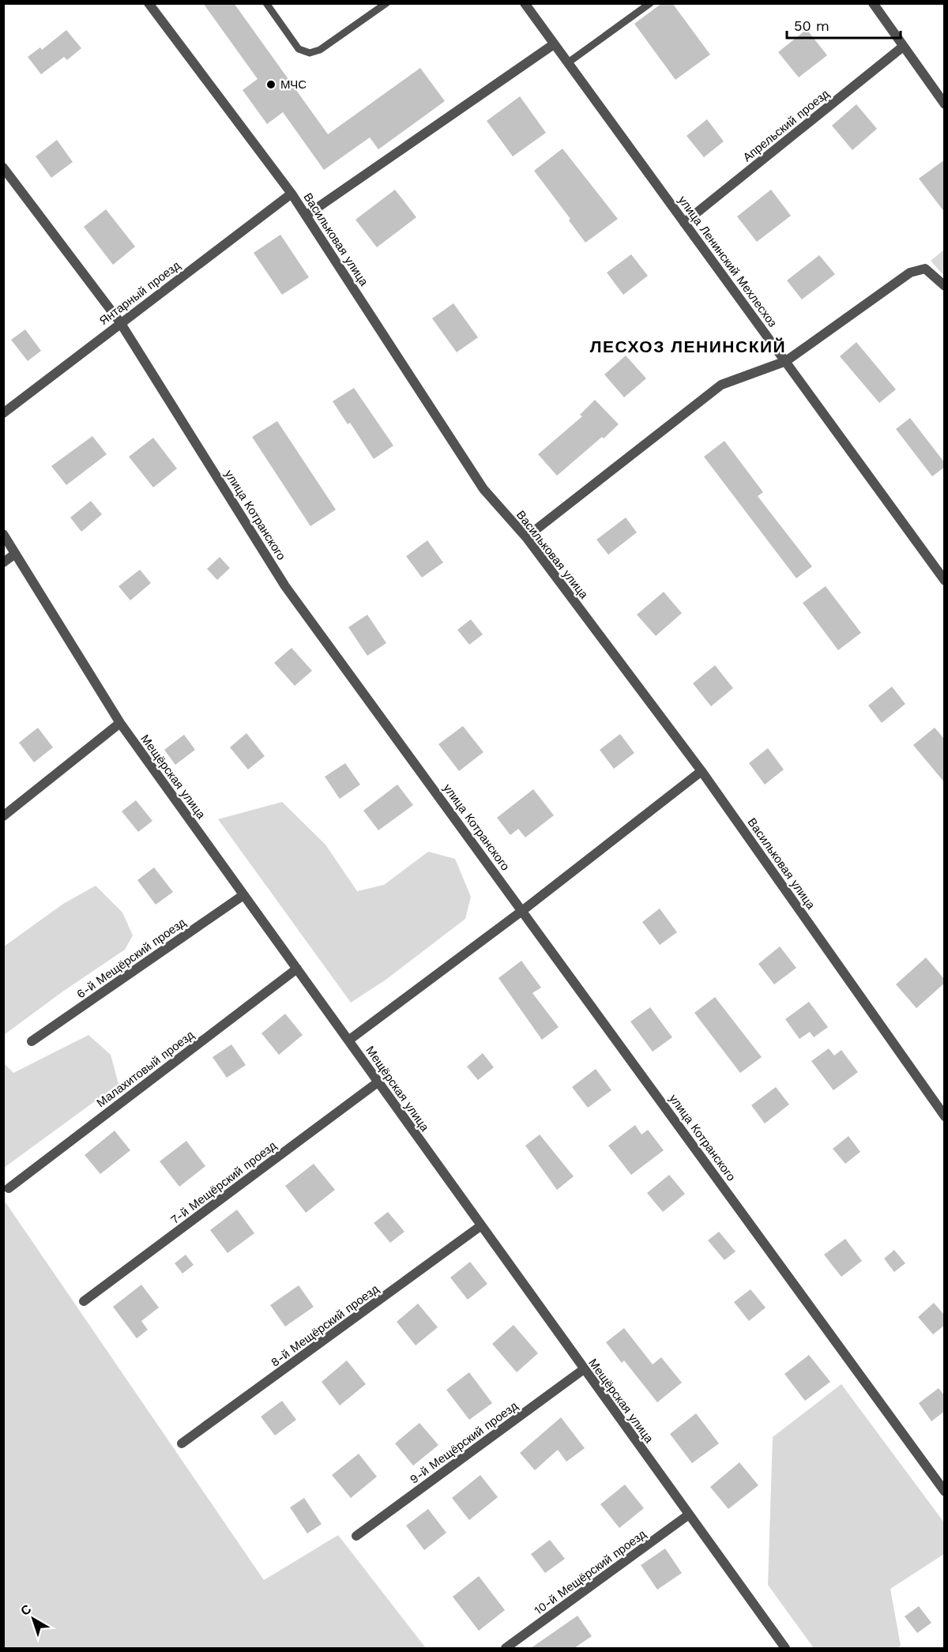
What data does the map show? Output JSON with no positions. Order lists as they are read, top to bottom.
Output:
{
  "streets": {
    "street": [
      "Апрельский проезд",
      "Васильковая улица",
      "улица Ленинский Мехлесхоз",
      "Янтарный проезд",
      "улица Котранского",
      "Мещёрская улица",
      "6-й Мещёрский проезд",
      "Малахитовый проезд",
      "7-й Мещёрский проезд",
      "8-й Мещёрский проезд",
      "9-й Мещёрский проезд",
      "10-й Мещёрский проезд"
    ]
  },
  "crossings": [
    ["Апрельский проезд", "улица Ленинский Мехлесхоз"],
    ["Васильковая улица", "Янтарный проезд"],
    ["Янтарный проезд", "улица Котранского"],
    ["Мещёрская улица", "6-й Мещёрский проезд"],
    ["Мещёрская улица", "Малахитовый проезд"],
    ["Мещёрская улица", "7-й Мещёрский проезд"],
    ["Мещёрская улица", "8-й Мещёрский проезд"],
    ["Мещёрская улица", "9-й Мещёрский проезд"],
    ["Мещёрская улица", "10-й Мещёрский проезд"]
  ],
  "districts": ["ЛЕСХОЗ ЛЕНИНСКИЙ"],
  "places": ["МЧС"],
  "scale_bar": "50 m",
  "north": "top left"
}
